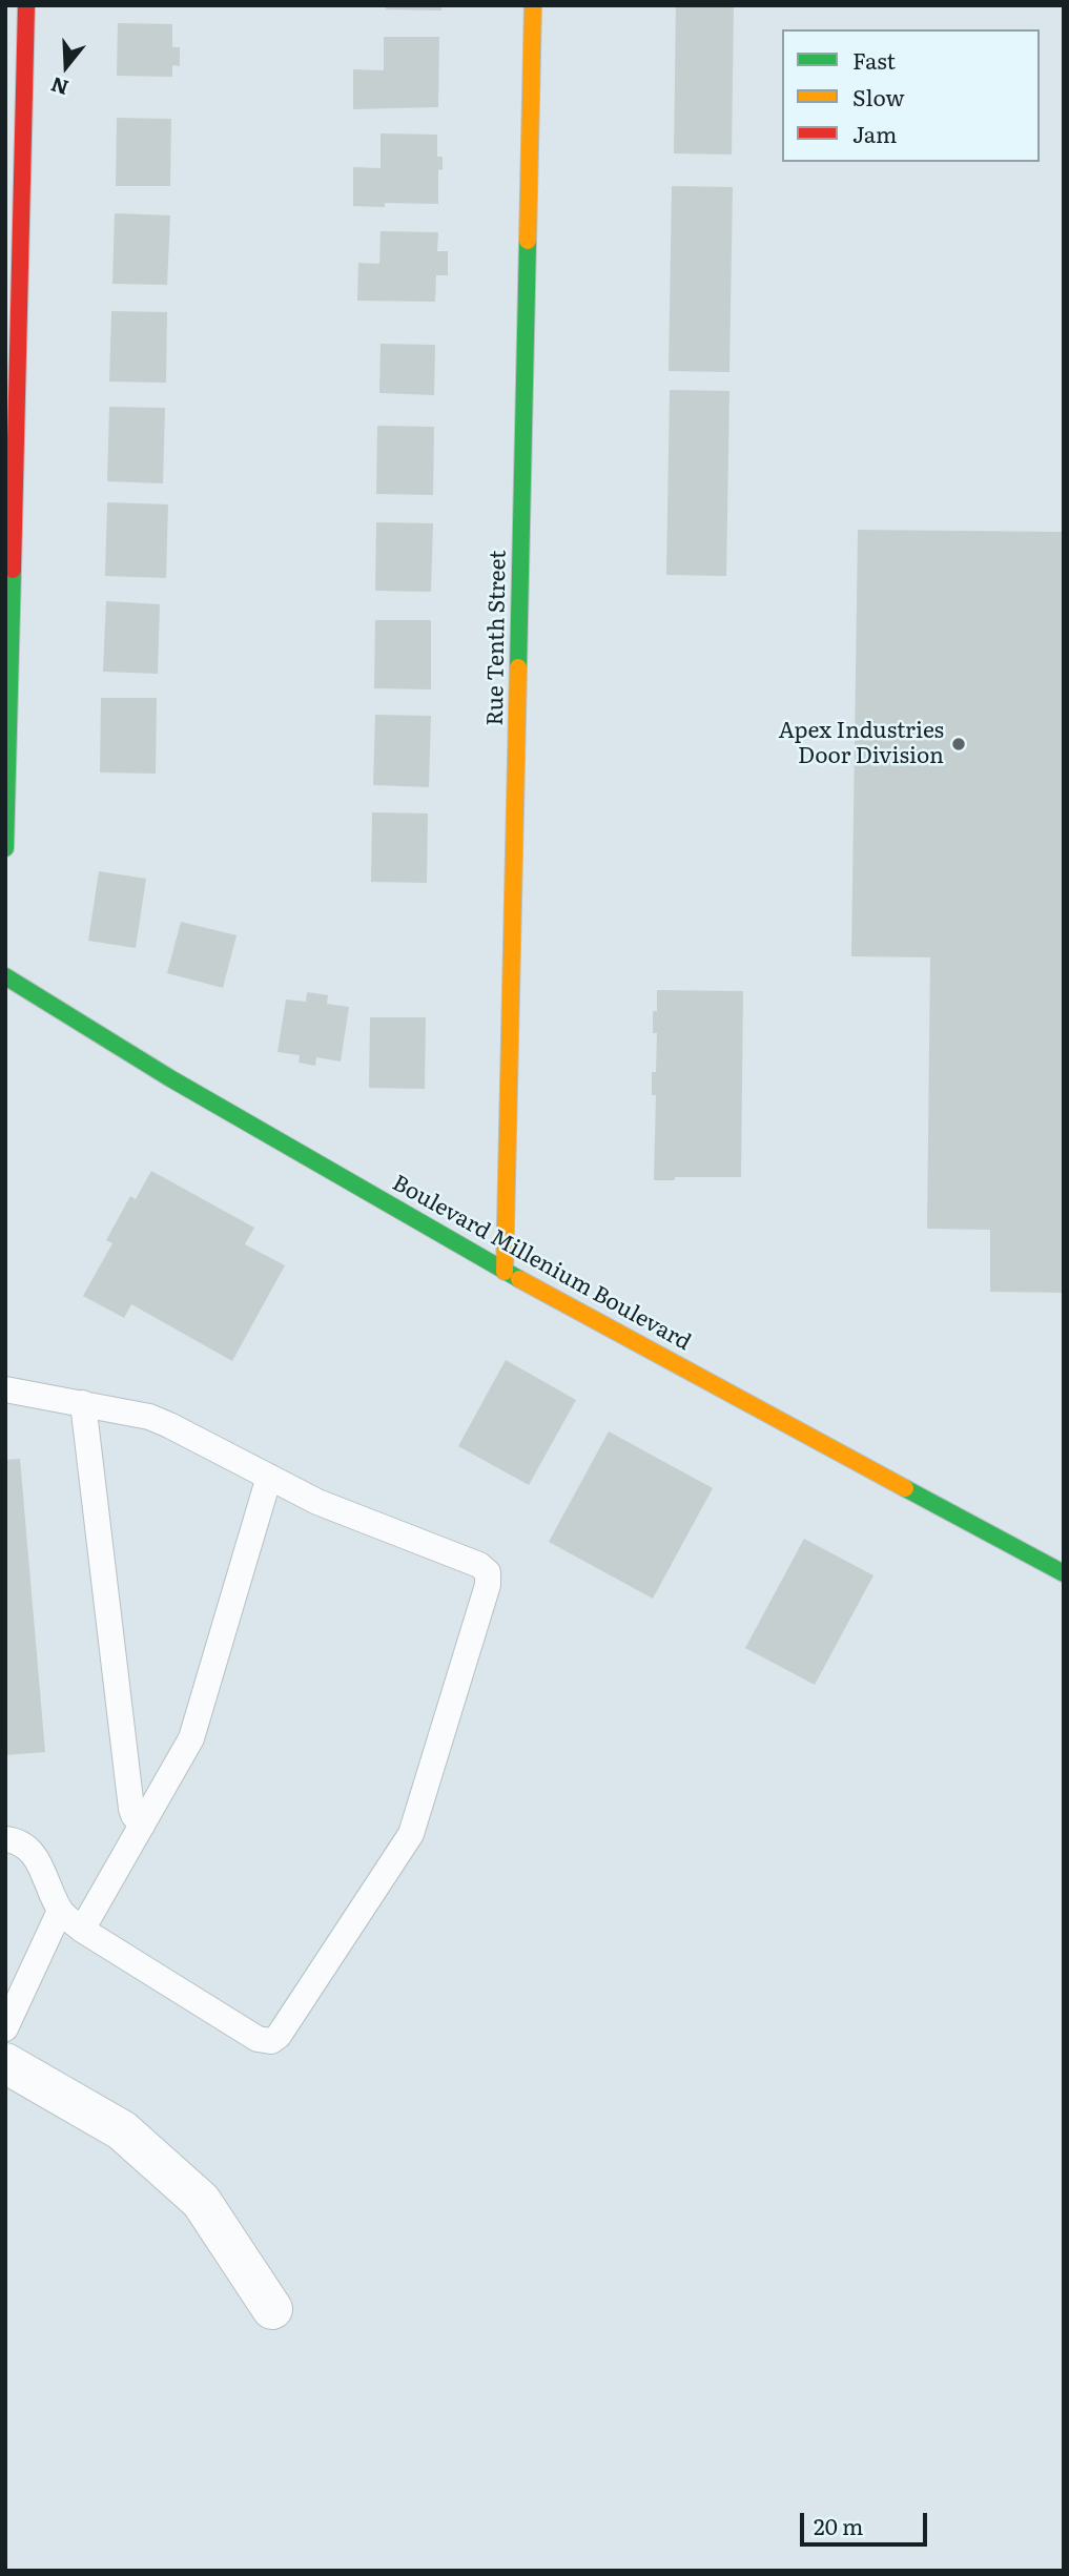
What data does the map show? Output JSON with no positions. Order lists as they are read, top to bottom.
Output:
{
  "streets": {
    "street": ["Rue Tenth Street", "Boulevard Millenium Boulevard"]
  },
  "crossings": [
    ["Rue Tenth Street", "Boulevard Millenium Boulevard"]
  ],
  "places": ["Apex Industries Door Division"],
  "legend": ["Fast", "Slow", "Jam"],
  "scale_bar": "20 m",
  "north": "bottom"
}
